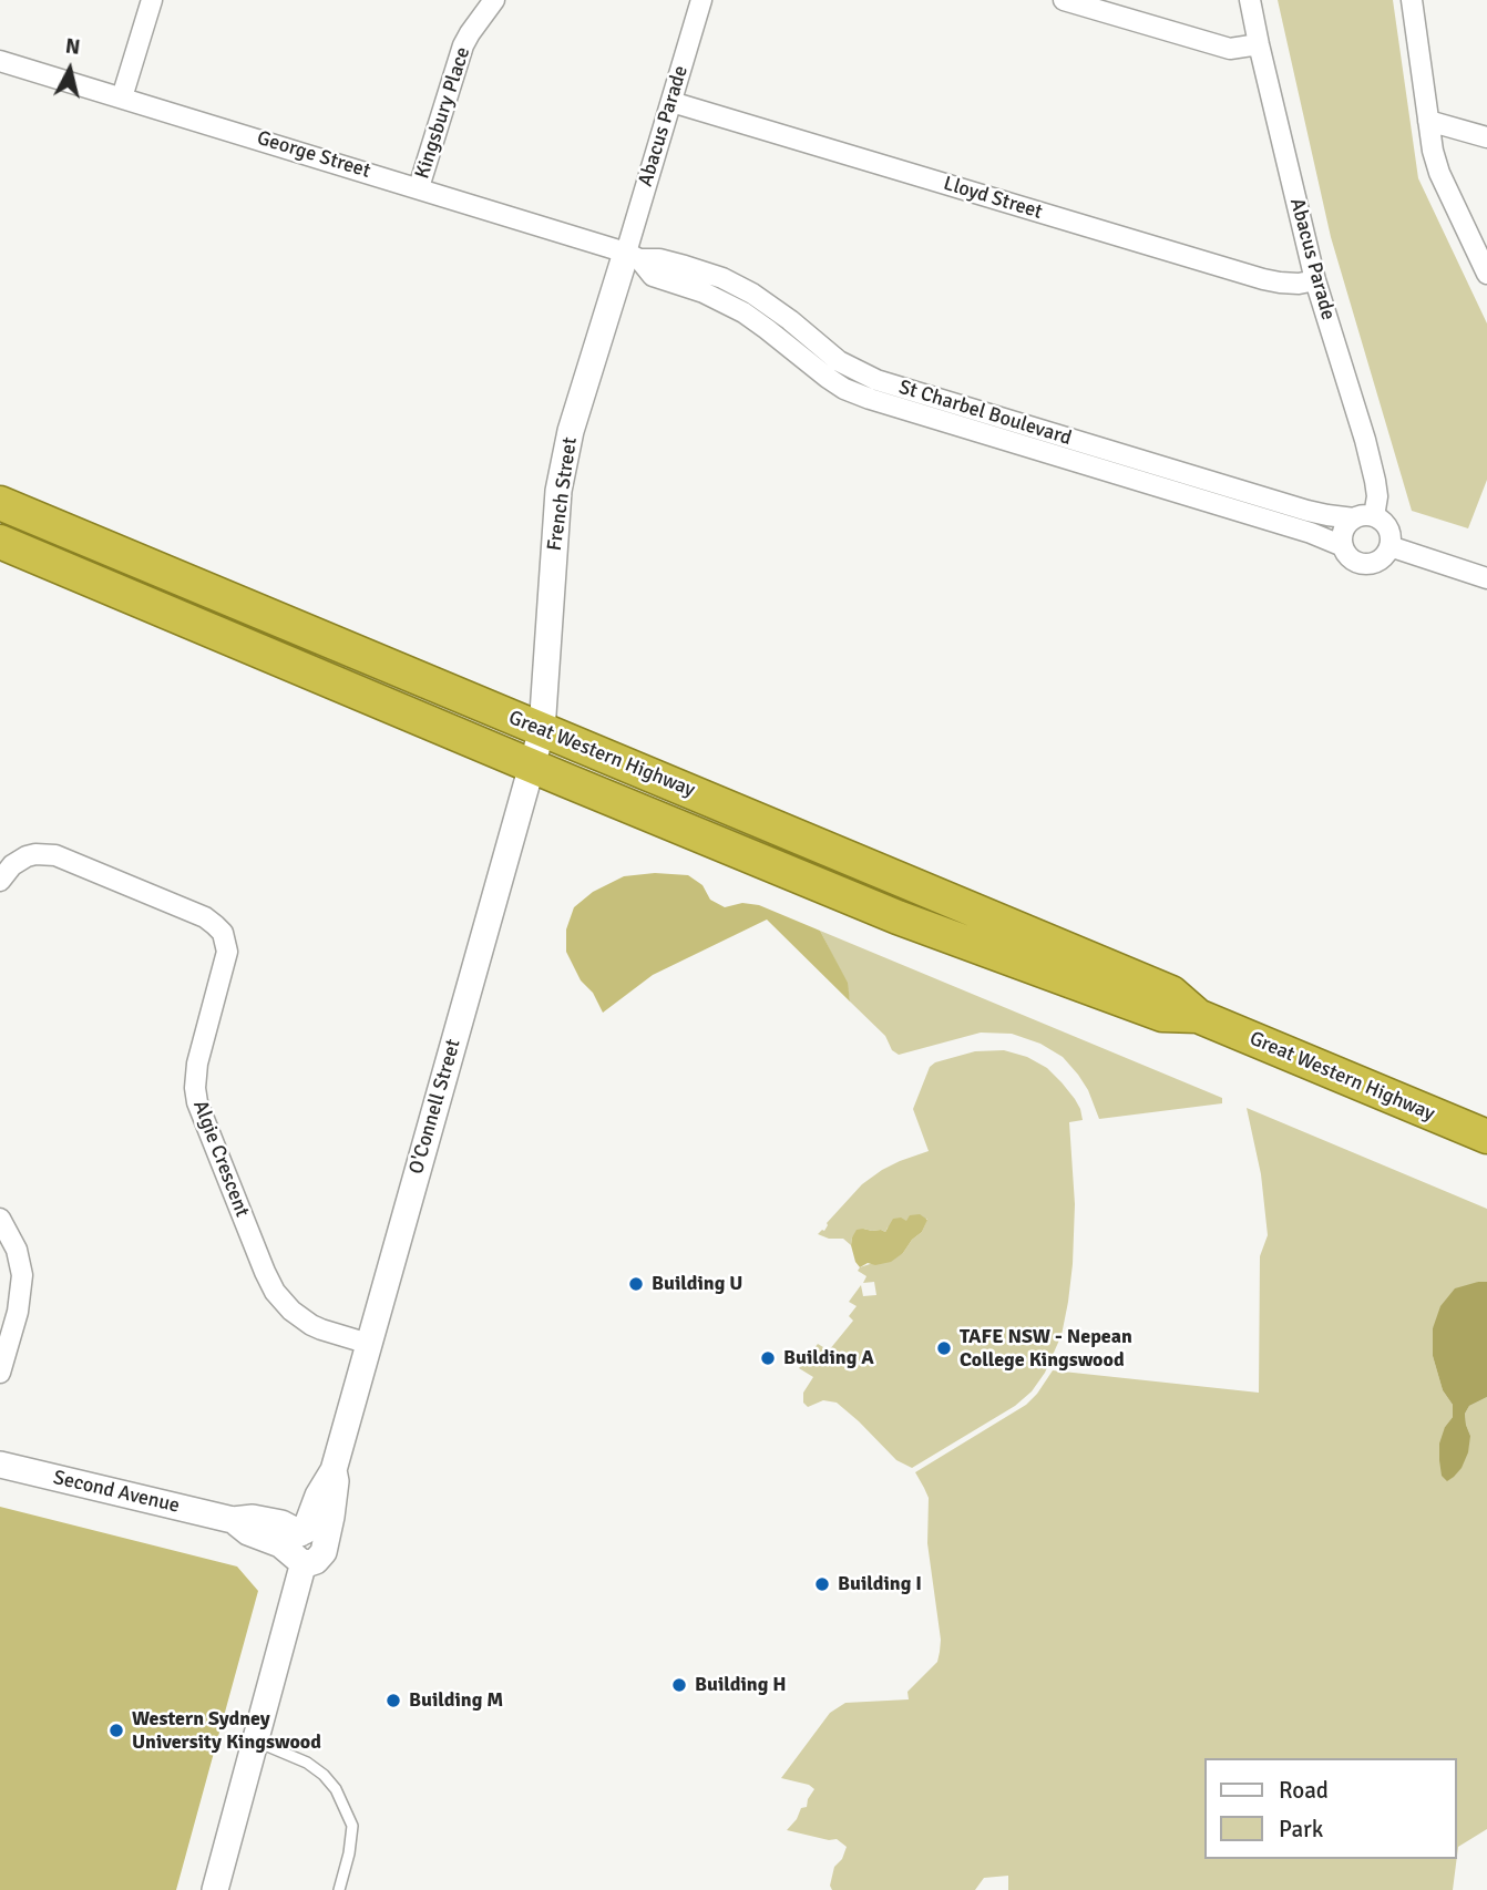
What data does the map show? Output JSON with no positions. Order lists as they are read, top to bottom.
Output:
{
  "streets": {
    "highway": ["Great Western Highway"],
    "street": [
      "Kingsbury Place",
      "Abacus Parade",
      "George Street",
      "Lloyd Street",
      "St Charbel Boulevard",
      "French Street",
      "O'Connell Street",
      "Algie Crescent",
      "Second Avenue"
    ]
  },
  "crossings": [
    ["Kingsbury Place", "George Street"],
    ["Abacus Parade", "George Street"],
    ["Abacus Parade", "Lloyd Street"],
    ["Abacus Parade", "St Charbel Boulevard"],
    ["Abacus Parade", "French Street"],
    ["George Street", "St Charbel Boulevard"],
    ["George Street", "French Street"],
    ["St Charbel Boulevard", "French Street"],
    ["French Street", "Great Western Highway"],
    ["French Street", "O'Connell Street"],
    ["Great Western Highway", "O'Connell Street"],
    ["O'Connell Street", "Algie Crescent"],
    ["O'Connell Street", "Second Avenue"]
  ],
  "places": [
    "Building U",
    "TAFE NSW - Nepean College Kingswood",
    "Building A",
    "Building I",
    "Building H",
    "Building M",
    "Western Sydney University Kingswood"
  ],
  "legend": ["Road", "Park"],
  "north": "top"
}
